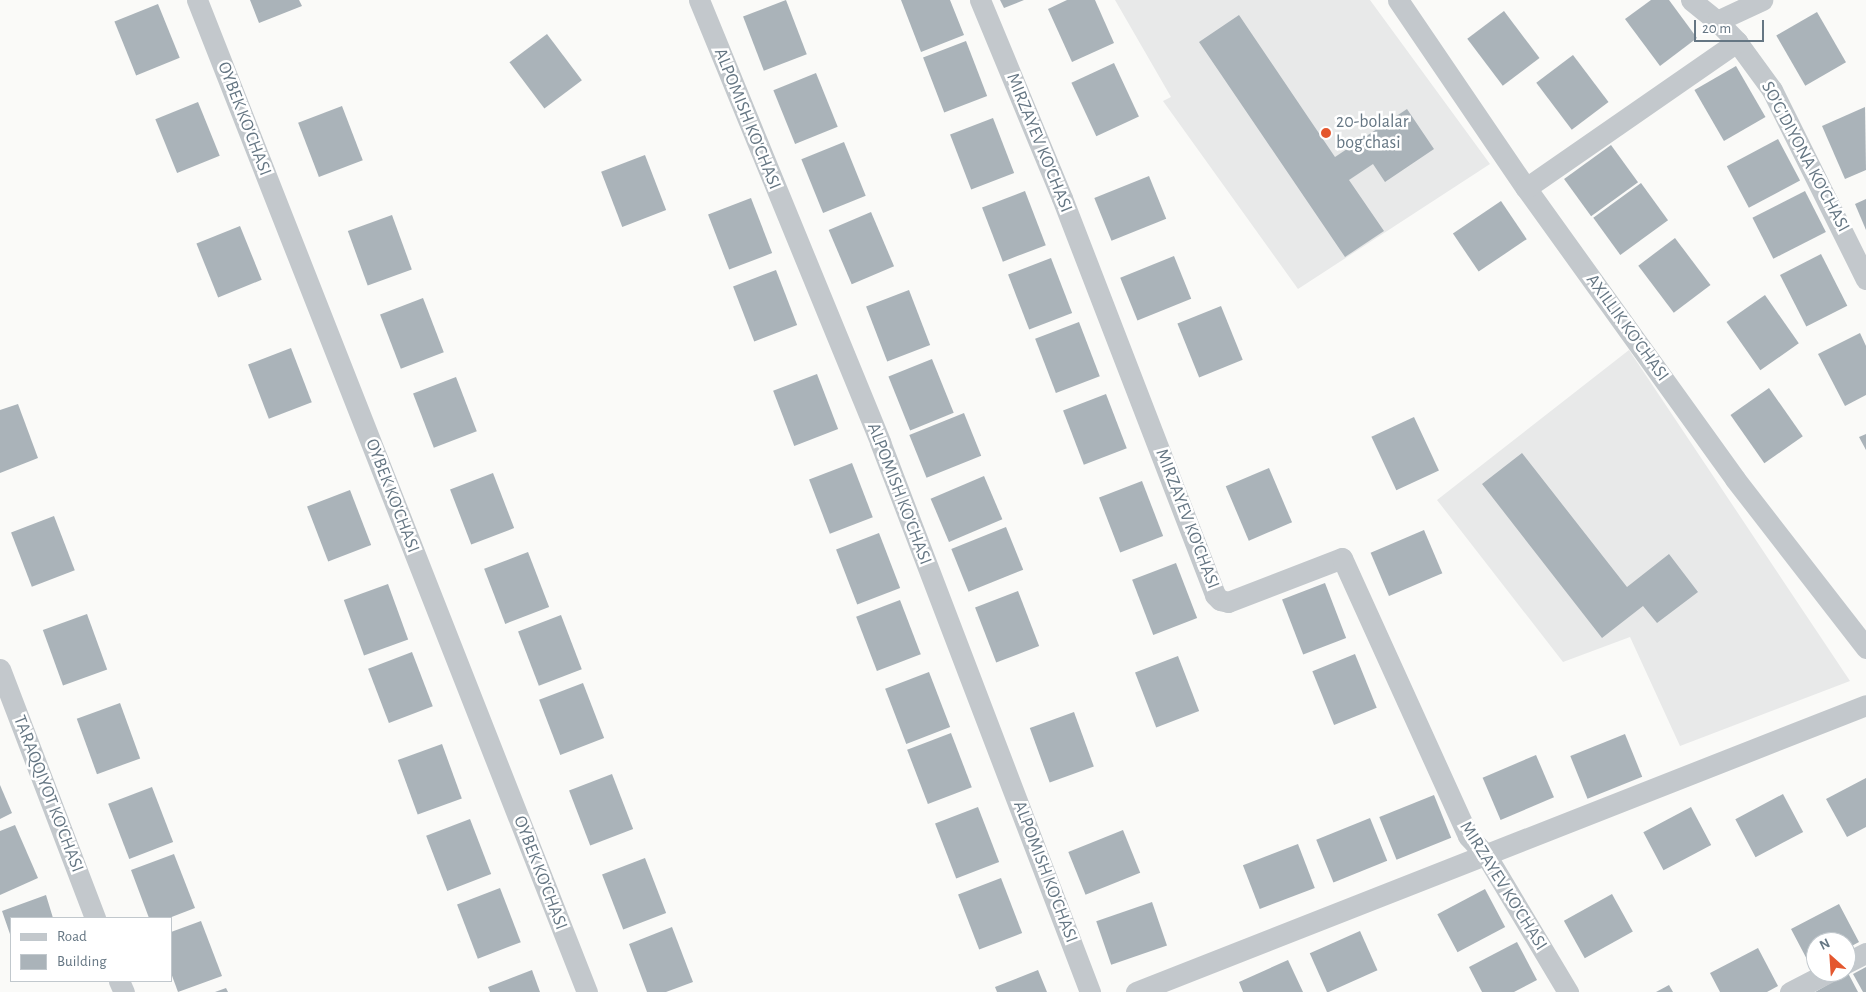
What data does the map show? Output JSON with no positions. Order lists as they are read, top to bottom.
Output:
{
  "streets": {
    "street": [
      "OYBEK KO'CHASI",
      "ALPOMISH KO'CHASI",
      "MIRZAYEV KO'CHASI",
      "SO'G'DIYONA KO'CHASI",
      "AXILLIK KO'CHASI",
      "TARAQQIYOT KO'CHASI"
    ]
  },
  "places": ["20-bolalar bog'chasi"],
  "legend": ["Road", "Building"],
  "scale_bar": "20 m",
  "north": "top left"
}
